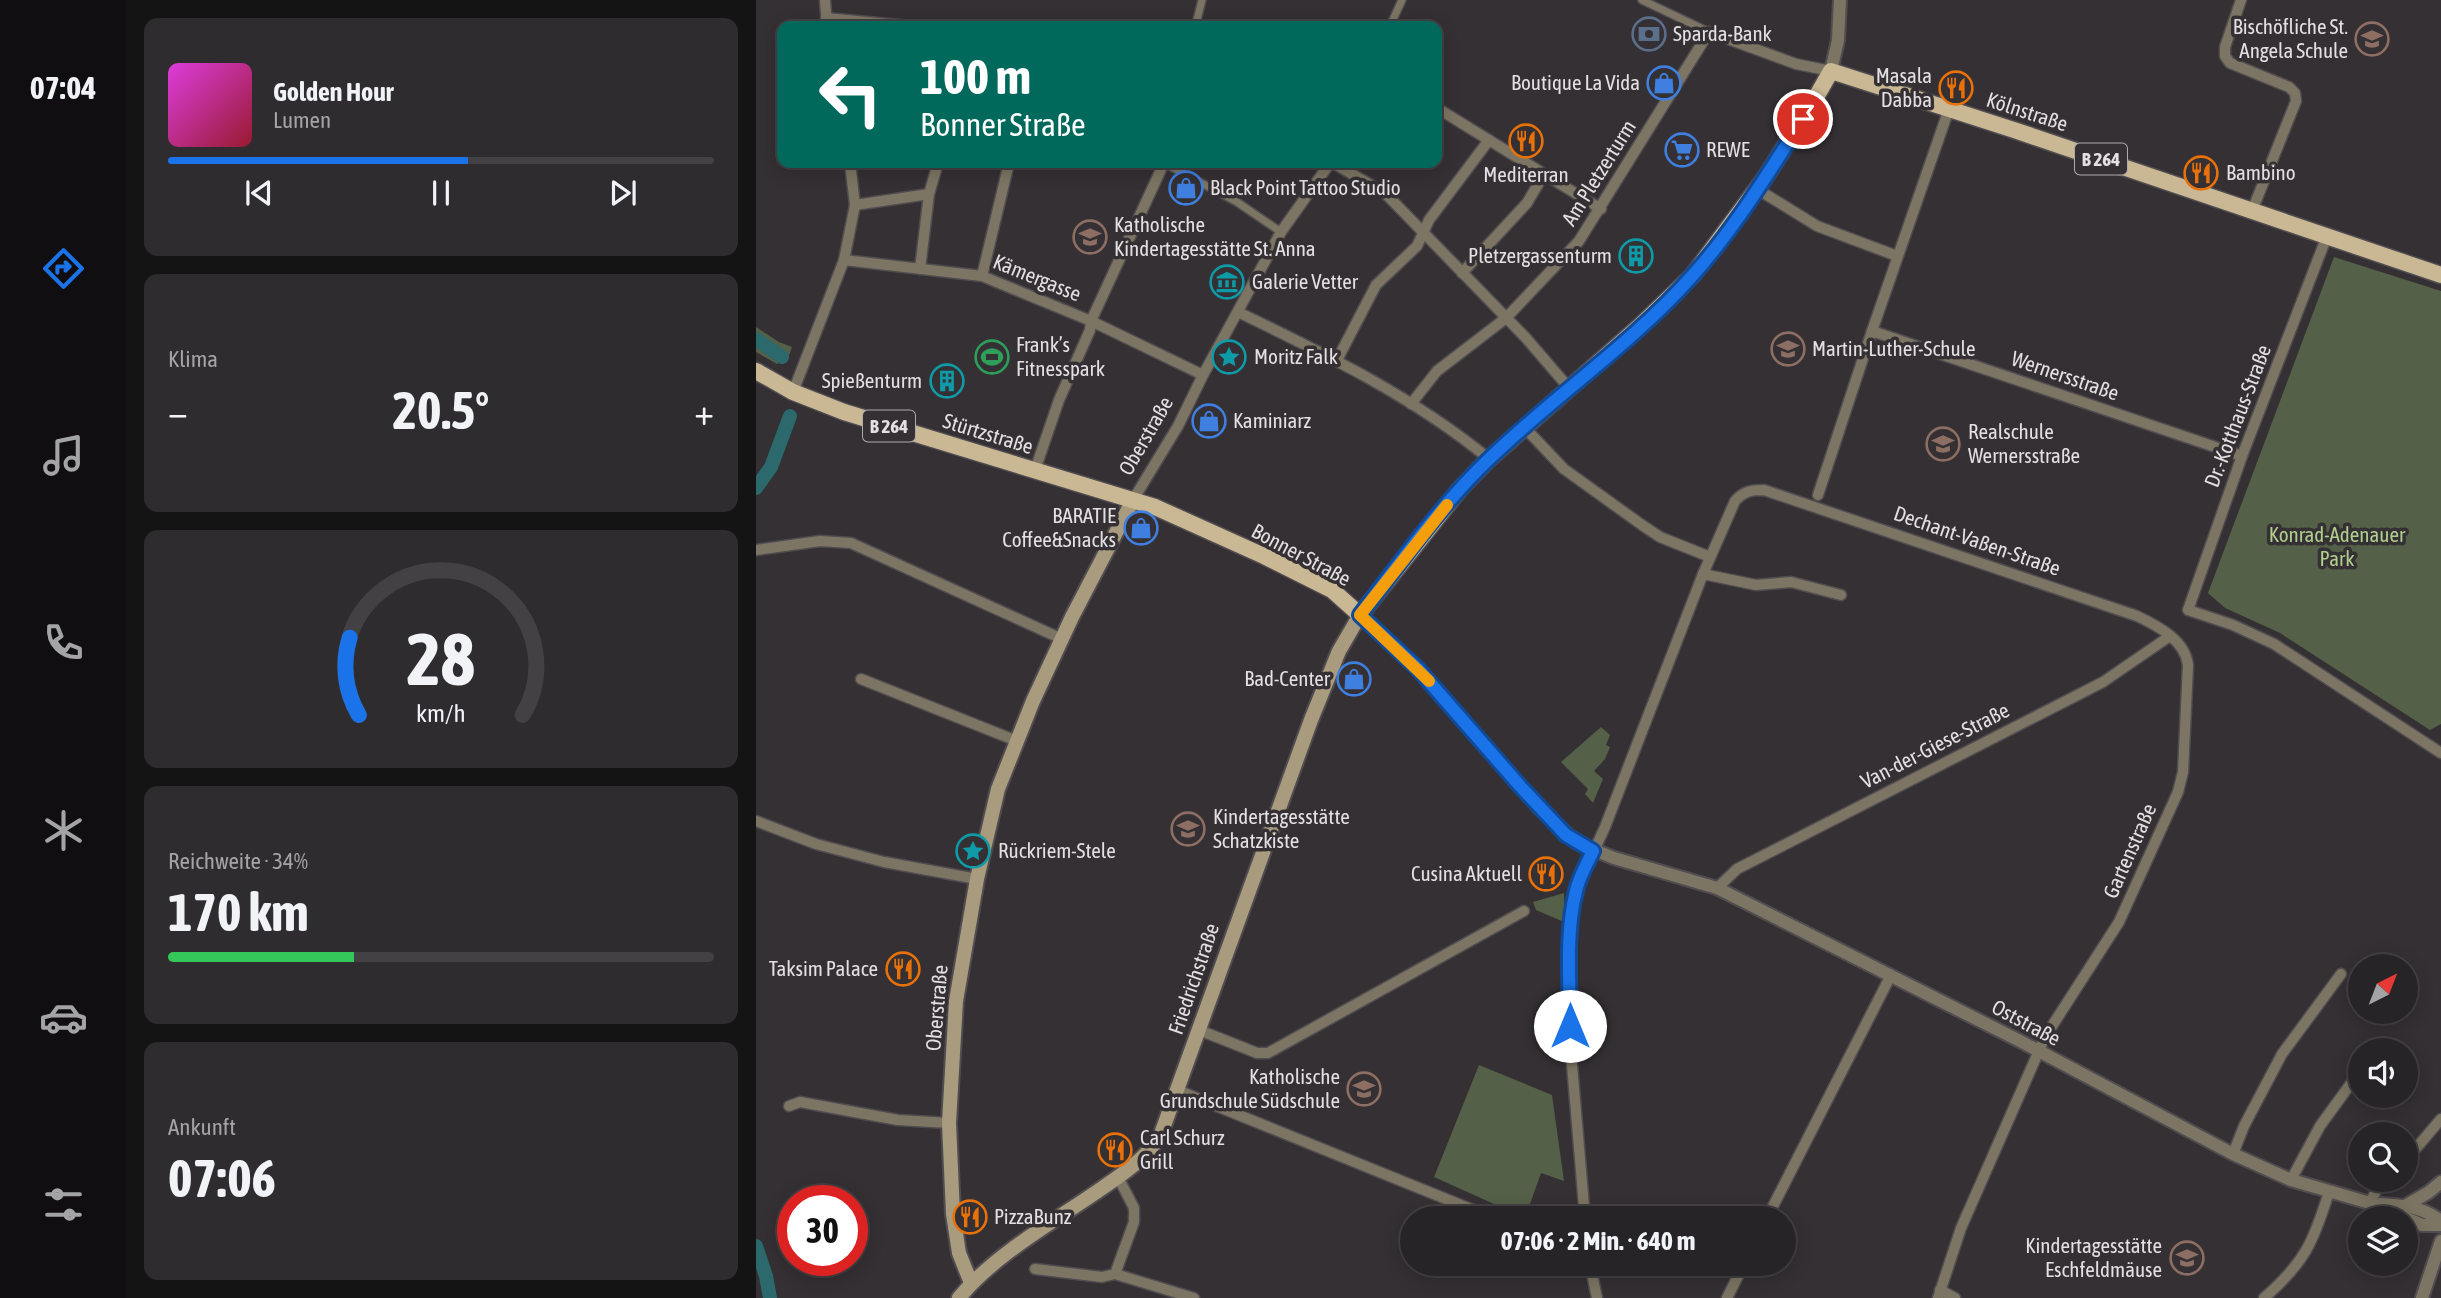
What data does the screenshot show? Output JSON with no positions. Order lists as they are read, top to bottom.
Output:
{
  "streets": {
    "main road": [
      "Kölnstraße",
      "B 264",
      "Stürtzstraße",
      "Oberstraße",
      "Bonner Straße",
      "Friedrichstraße"
    ],
    "street": [
      "Am Pletzerturm",
      "Kämergasse",
      "Wernersstraße",
      "Dr.-Kotthaus-Straße",
      "Dechant-Vaßen-Straße",
      "Van-der-Giese-Straße",
      "Gartenstraße",
      "Oststraße"
    ]
  },
  "crossings": [
    ["Kölnstraße", "Am Pletzerturm"],
    ["Kölnstraße", "Dr.-Kotthaus-Straße"],
    ["Kämergasse", "Oberstraße"],
    ["Wernersstraße", "Dr.-Kotthaus-Straße"],
    ["Stürtzstraße", "Oberstraße"],
    ["Stürtzstraße", "Bonner Straße"],
    ["Oberstraße", "Bonner Straße"],
    ["Oberstraße", "Friedrichstraße"],
    ["Dechant-Vaßen-Straße", "Van-der-Giese-Straße"],
    ["Dechant-Vaßen-Straße", "Gartenstraße"],
    ["Bonner Straße", "Friedrichstraße"],
    ["Bonner Straße", "Oststraße"],
    ["Van-der-Giese-Straße", "Oststraße"],
    ["Gartenstraße", "Oststraße"]
  ],
  "parks": ["Konrad-Adenauer Park"],
  "places": {
    "bank": ["Sparda-Bank"],
    "school or university": [
      "Bischöfliche St. Angela Schule",
      "Katholische Kindertagesstätte St. Anna",
      "Martin-Luther-Schule",
      "Realschule Wernersstraße",
      "Kindertagesstätte Schatzkiste",
      "Katholische Grundschule Südschule",
      "Kindertagesstätte Eschfeldmäuse"
    ],
    "shop": [
      "Boutique La Vida",
      "Black Point Tattoo Studio",
      "Kaminiarz",
      "BARATIE Coffee&Snacks",
      "Bad-Center"
    ],
    "restaurant": [
      "Masala Dabba",
      "Mediterran",
      "Bambino",
      "Cusina Aktuell",
      "Taksim Palace",
      "Carl Schurz Grill",
      "PizzaBunz"
    ],
    "supermarket": ["REWE"],
    "building": ["Pletzergassenturm", "Spießenturm"],
    "museum": ["Galerie Vetter"],
    "sports": ["Frank’s Fitnesspark"],
    "place": ["Moritz Falk", "Rückriem-Stele"]
  },
  "north": "top right",
  "page": {
    "tabs": "07:04",
    "turn": ["100 m", "Bonner Straße"],
    "song": ["Golden Hour", "Lumen"],
    "tile": [
      "Klima",
      ["Reichweite · 34%", "170 km"],
      ["Ankunft", "07:06"]
    ],
    "heat": ["−", "20.5°", "+"],
    "limit": "30",
    "trip": "07:06 · 2 Min. · 640 m",
    "gauge": ["28", "km/h"]
  }
}
